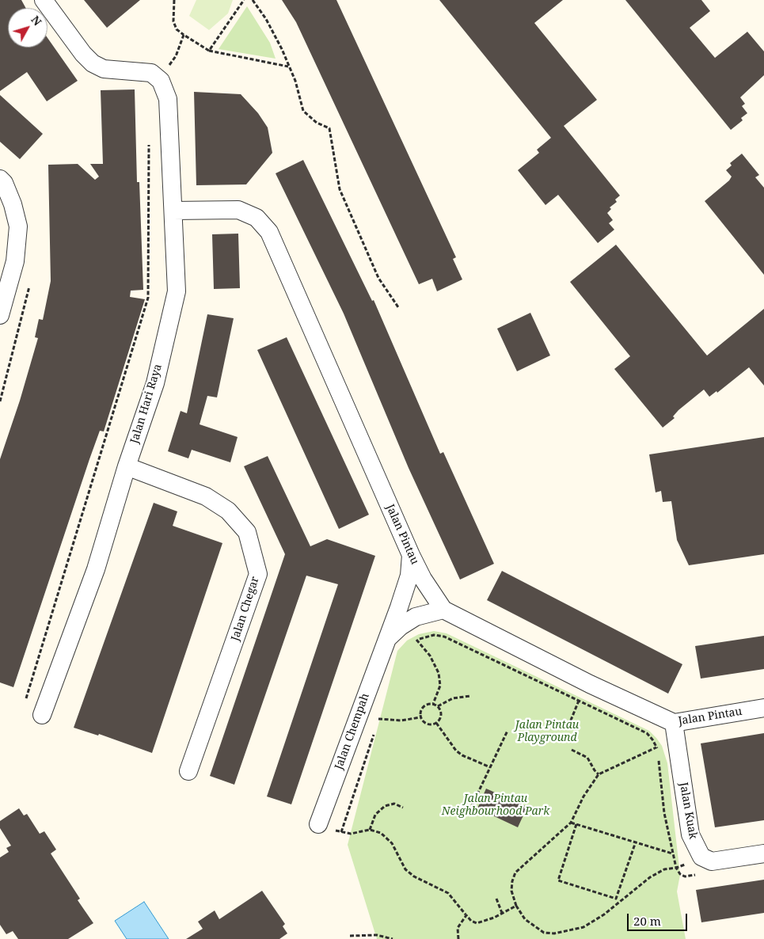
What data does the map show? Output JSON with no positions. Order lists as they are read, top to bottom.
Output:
{
  "streets": {
    "street": [
      "Jalan Hari Raya",
      "Jalan Pintau",
      "Jalan Chegar",
      "Jalan Chempah",
      "Jalan Kuak"
    ]
  },
  "crossings": [
    ["Jalan Hari Raya", "Jalan Pintau"],
    ["Jalan Hari Raya", "Jalan Chegar"],
    ["Jalan Pintau", "Jalan Chempah"],
    ["Jalan Pintau", "Jalan Kuak"]
  ],
  "parks": ["Jalan Pintau Playground", "Jalan Pintau Neighbourhood Park"],
  "scale_bar": "20 m",
  "north": "top right"
}
